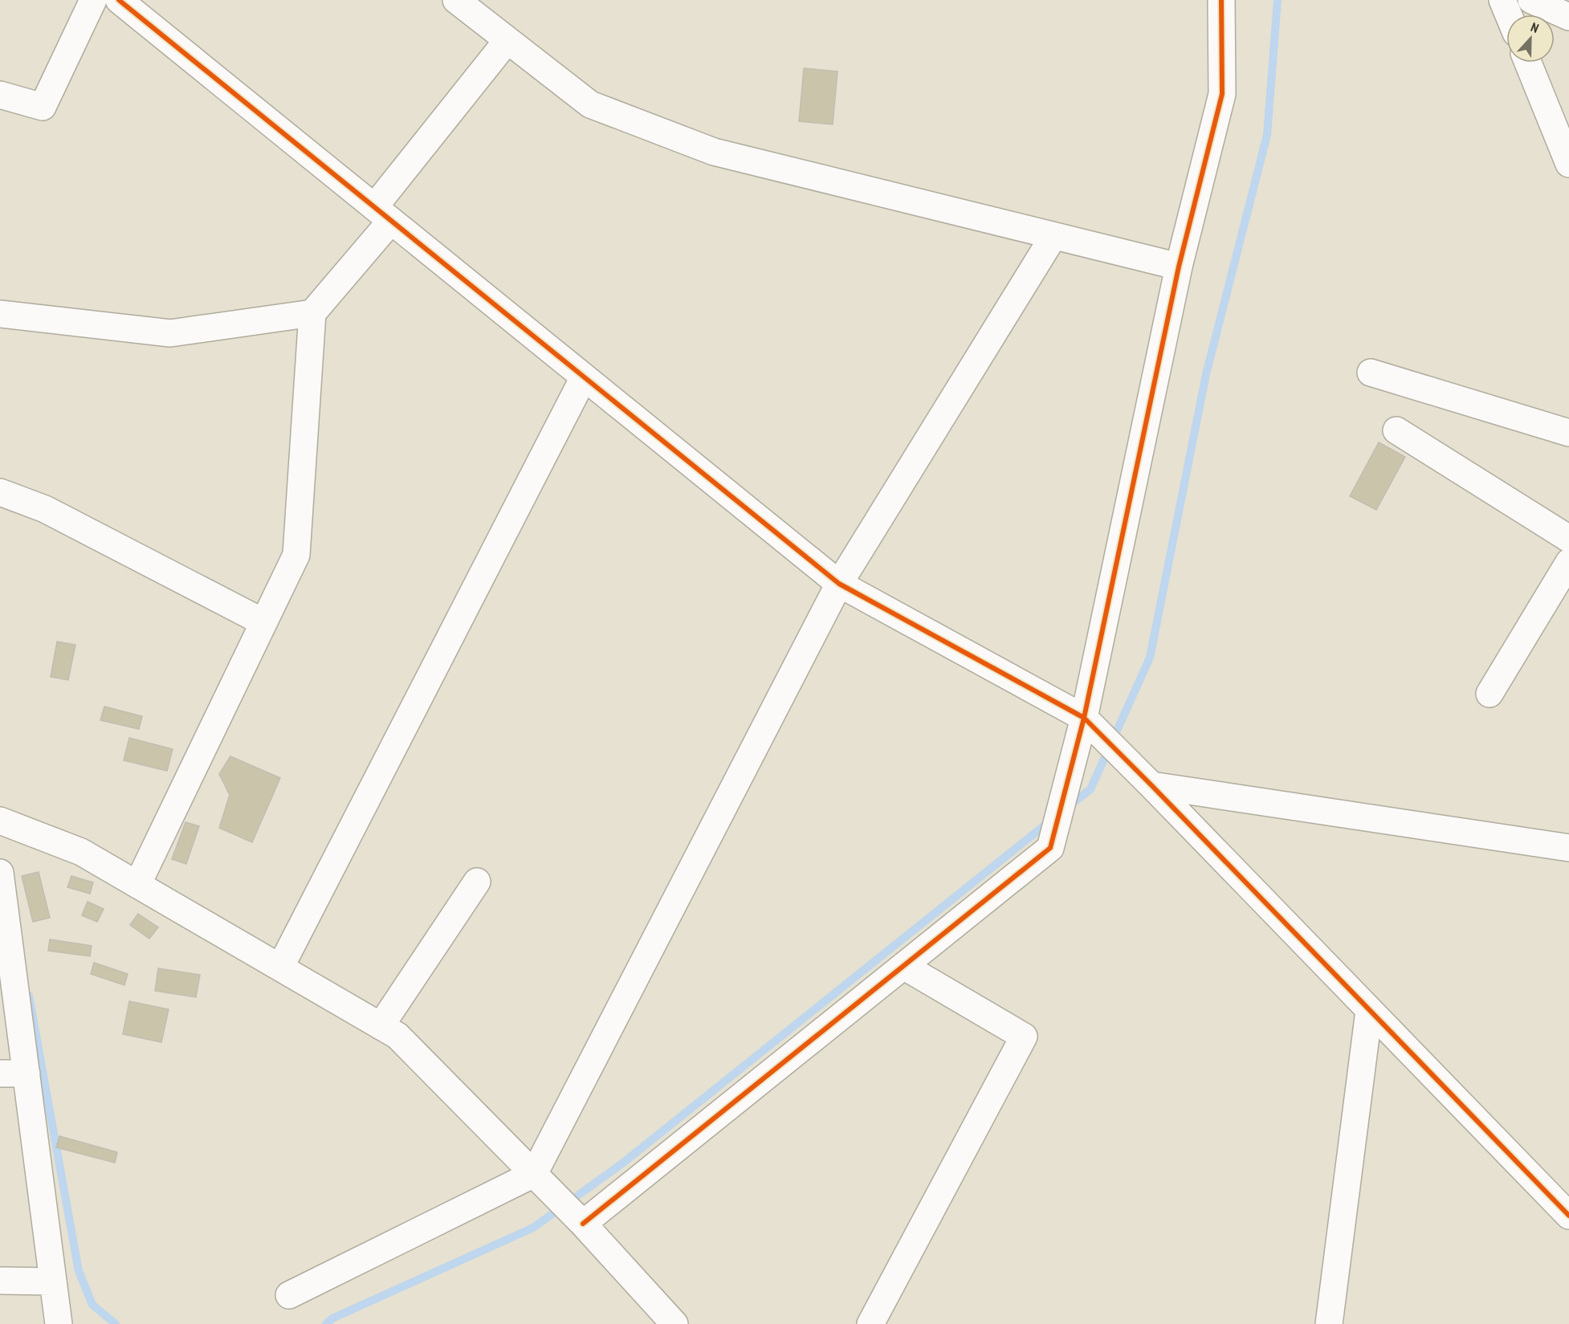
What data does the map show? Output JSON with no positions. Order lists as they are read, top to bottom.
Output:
{
  "north": "top"
}
